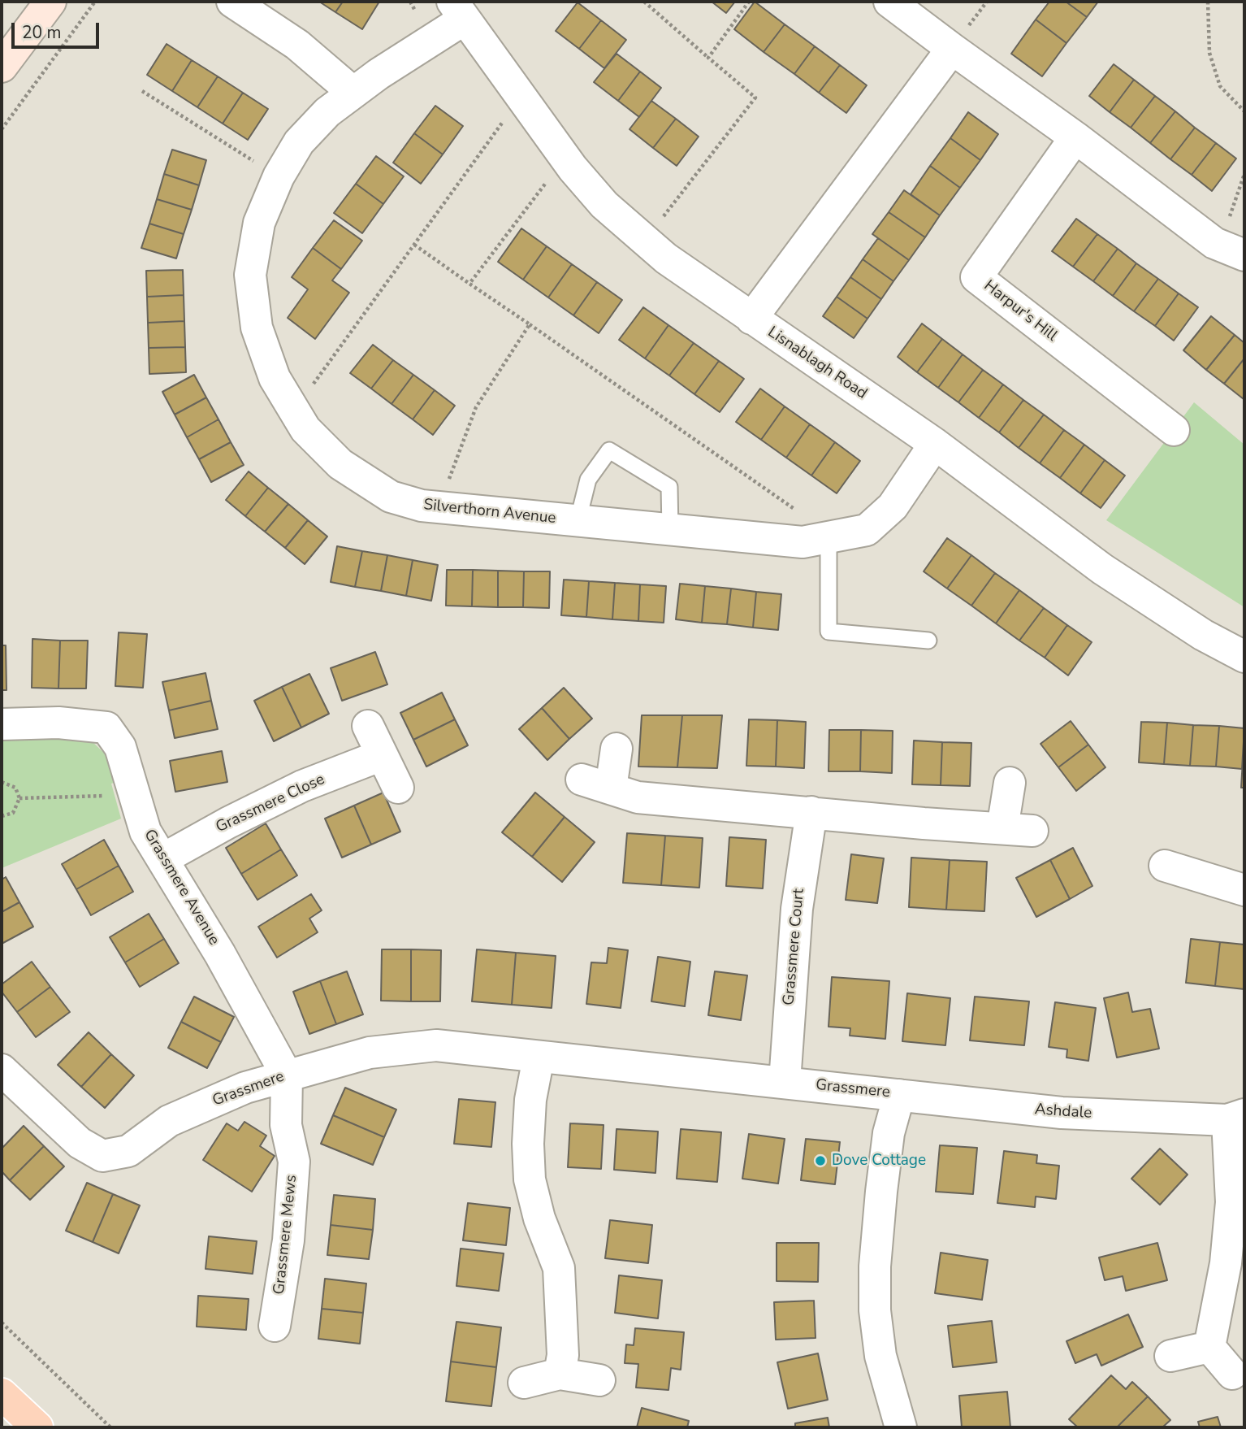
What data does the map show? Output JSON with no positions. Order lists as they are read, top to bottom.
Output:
{
  "streets": {
    "street": [
      "Harpur's Hill",
      "Lisnablagh Road",
      "Silverthorn Avenue",
      "Grassmere Close",
      "Grassmere Avenue",
      "Grassmere Court",
      "Grassmere",
      "Ashdale",
      "Grassmere Mews"
    ]
  },
  "crossings": [
    ["Lisnablagh Road", "Silverthorn Avenue"],
    ["Grassmere Close", "Grassmere Avenue"],
    ["Grassmere Avenue", "Grassmere"],
    ["Grassmere Avenue", "Grassmere Mews"],
    ["Grassmere Court", "Grassmere"],
    ["Grassmere", "Ashdale"],
    ["Grassmere", "Grassmere Mews"]
  ],
  "places": ["Dove Cottage"],
  "scale_bar": "20 m"
}
